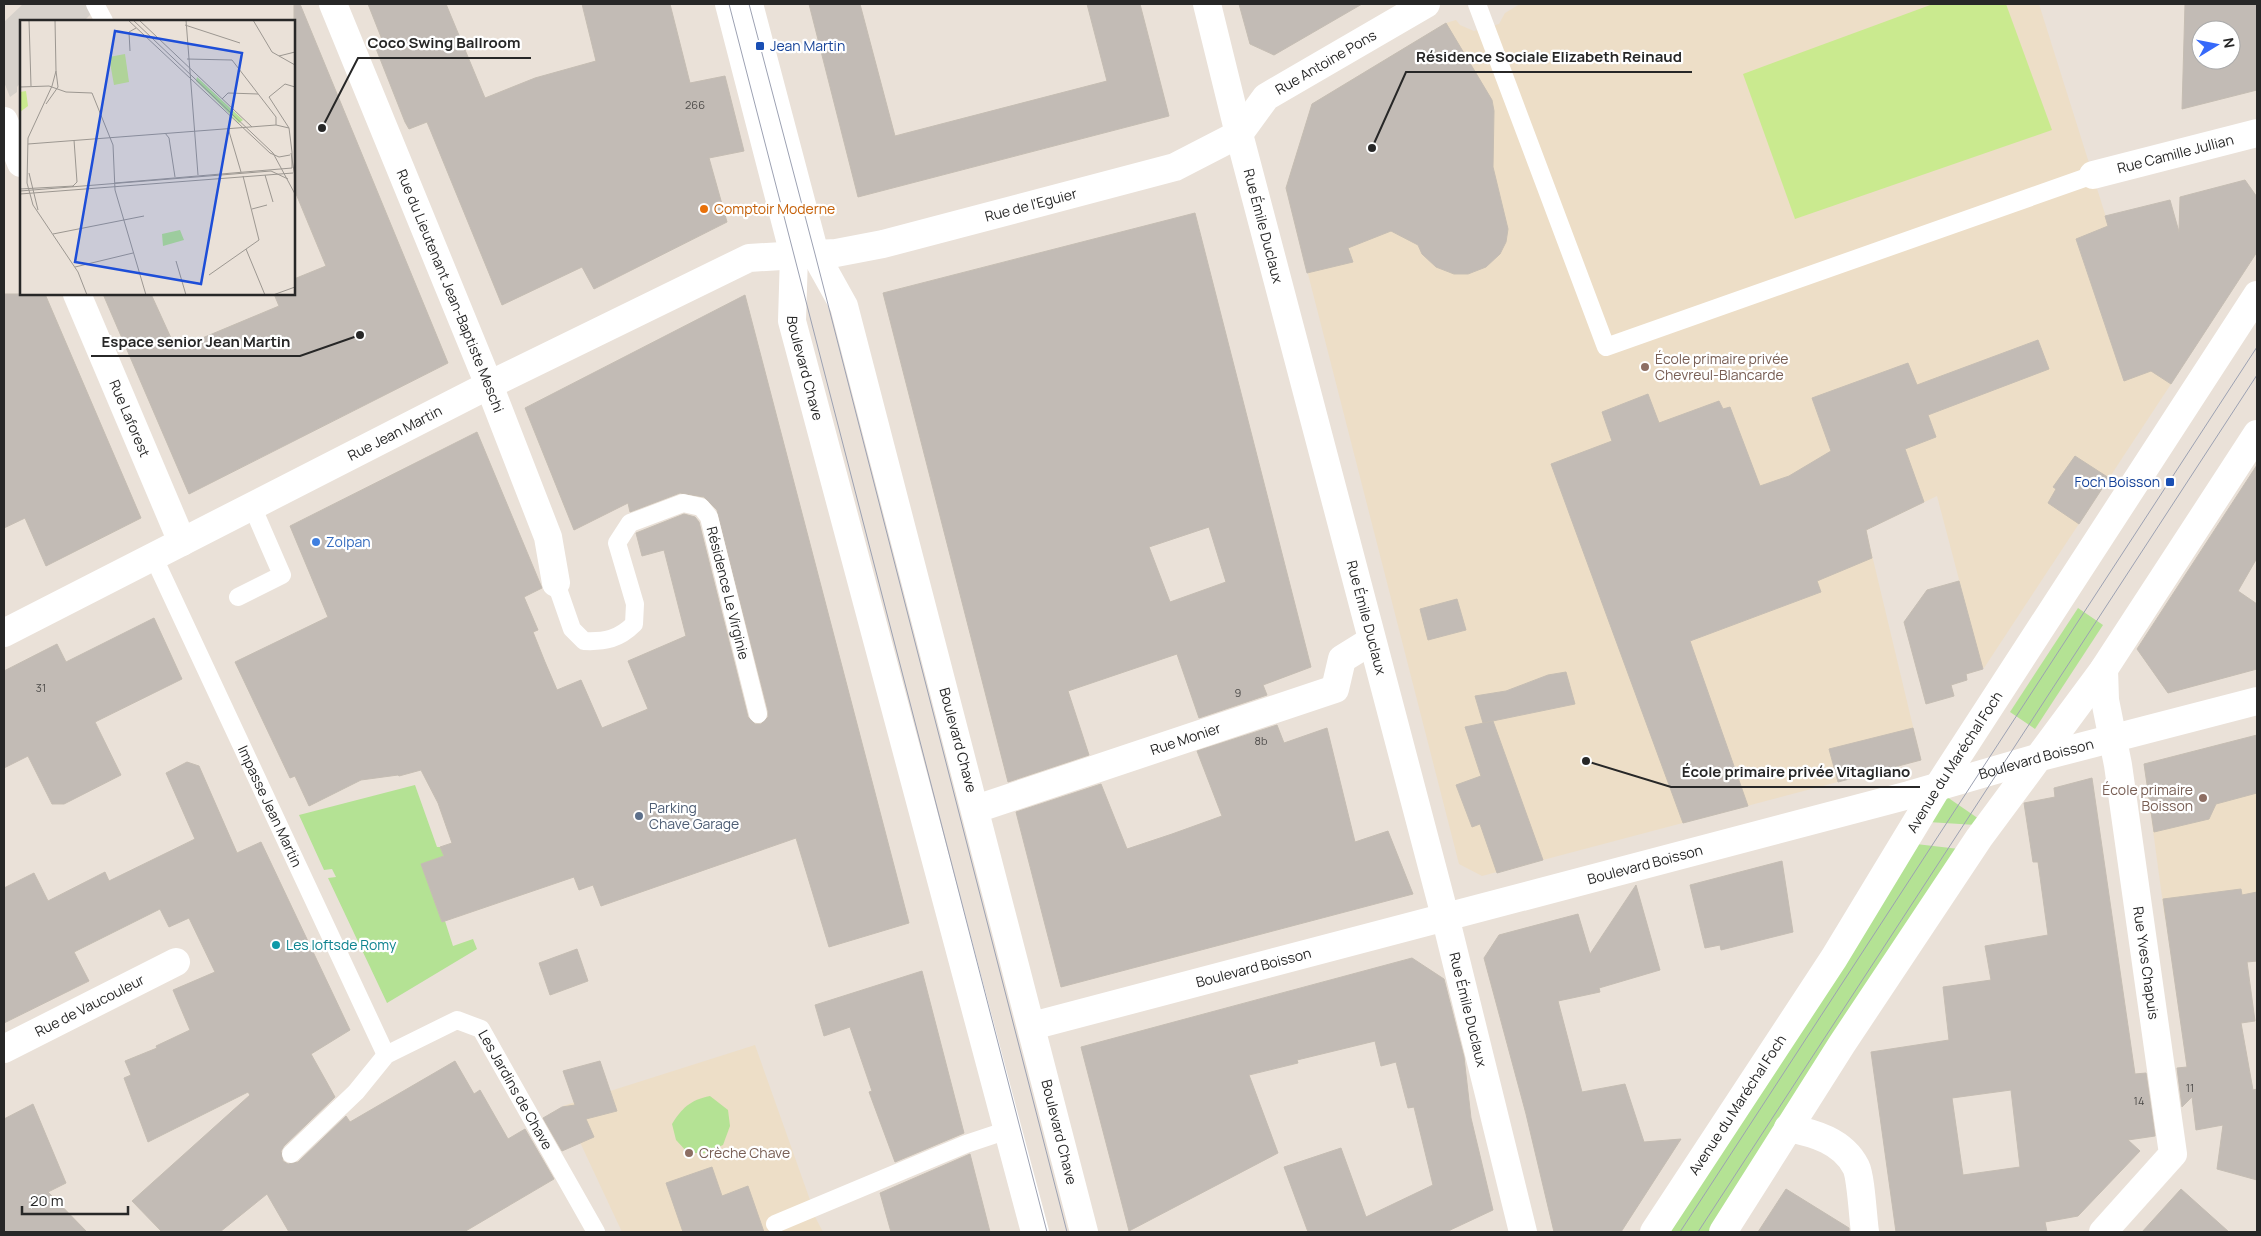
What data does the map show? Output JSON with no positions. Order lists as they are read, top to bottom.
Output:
{
  "streets": {
    "street": [
      "Rue Antoine Pons",
      "Rue Camille Jullian",
      "Rue de l'Eguier",
      "Rue Émile Duclaux",
      "Rue du Lieutenant Jean-Baptiste Meschi",
      "Boulevard Chave",
      "Rue Laforest",
      "Rue Jean Martin",
      "Rue Monier",
      "Boulevard Boisson",
      "Avenue du Maréchal Foch",
      "Rue Yves Chapuis",
      "Rue de Vaucouleur"
    ],
    "lane": ["Résidence Le Virginie", "Impasse Jean Martin", "Les Jardins de Chave"]
  },
  "crossings": [
    ["Rue Antoine Pons", "Rue de l'Eguier"],
    ["Rue Antoine Pons", "Rue Émile Duclaux"],
    ["Rue de l'Eguier", "Rue Émile Duclaux"],
    ["Rue de l'Eguier", "Boulevard Chave"],
    ["Rue de l'Eguier", "Rue Jean Martin"],
    ["Rue Émile Duclaux", "Rue Monier"],
    ["Rue Émile Duclaux", "Boulevard Boisson"],
    ["Rue du Lieutenant Jean-Baptiste Meschi", "Rue Jean Martin"],
    ["Rue du Lieutenant Jean-Baptiste Meschi", "Résidence Le Virginie"],
    ["Boulevard Chave", "Rue Jean Martin"],
    ["Boulevard Chave", "Rue Monier"],
    ["Boulevard Chave", "Boulevard Boisson"],
    ["Rue Laforest", "Rue Jean Martin"],
    ["Rue Jean Martin", "Impasse Jean Martin"],
    ["Boulevard Boisson", "Avenue du Maréchal Foch"],
    ["Boulevard Boisson", "Rue Yves Chapuis"],
    ["Impasse Jean Martin", "Les Jardins de Chave"]
  ],
  "places": {
    "transit": ["Jean Martin", "Foch Boisson"],
    "other": [
      "Coco Swing Ballroom",
      "Résidence Sociale Elizabeth Reinaud",
      "Comptoir Moderne",
      "Espace senior Jean Martin",
      "École primaire privée Chevreul-Blancarde",
      "Zolpan",
      "École primaire privée Vitagliano",
      "École primaire Boisson",
      "Parking Chave Garage",
      "Les loftsde Romy",
      "Crèche Chave"
    ]
  },
  "house_numbers": [
    "266",
    "31",
    "9",
    "8b",
    "11",
    "14"
  ],
  "scale_bar": "20 m",
  "north": "right"
}
